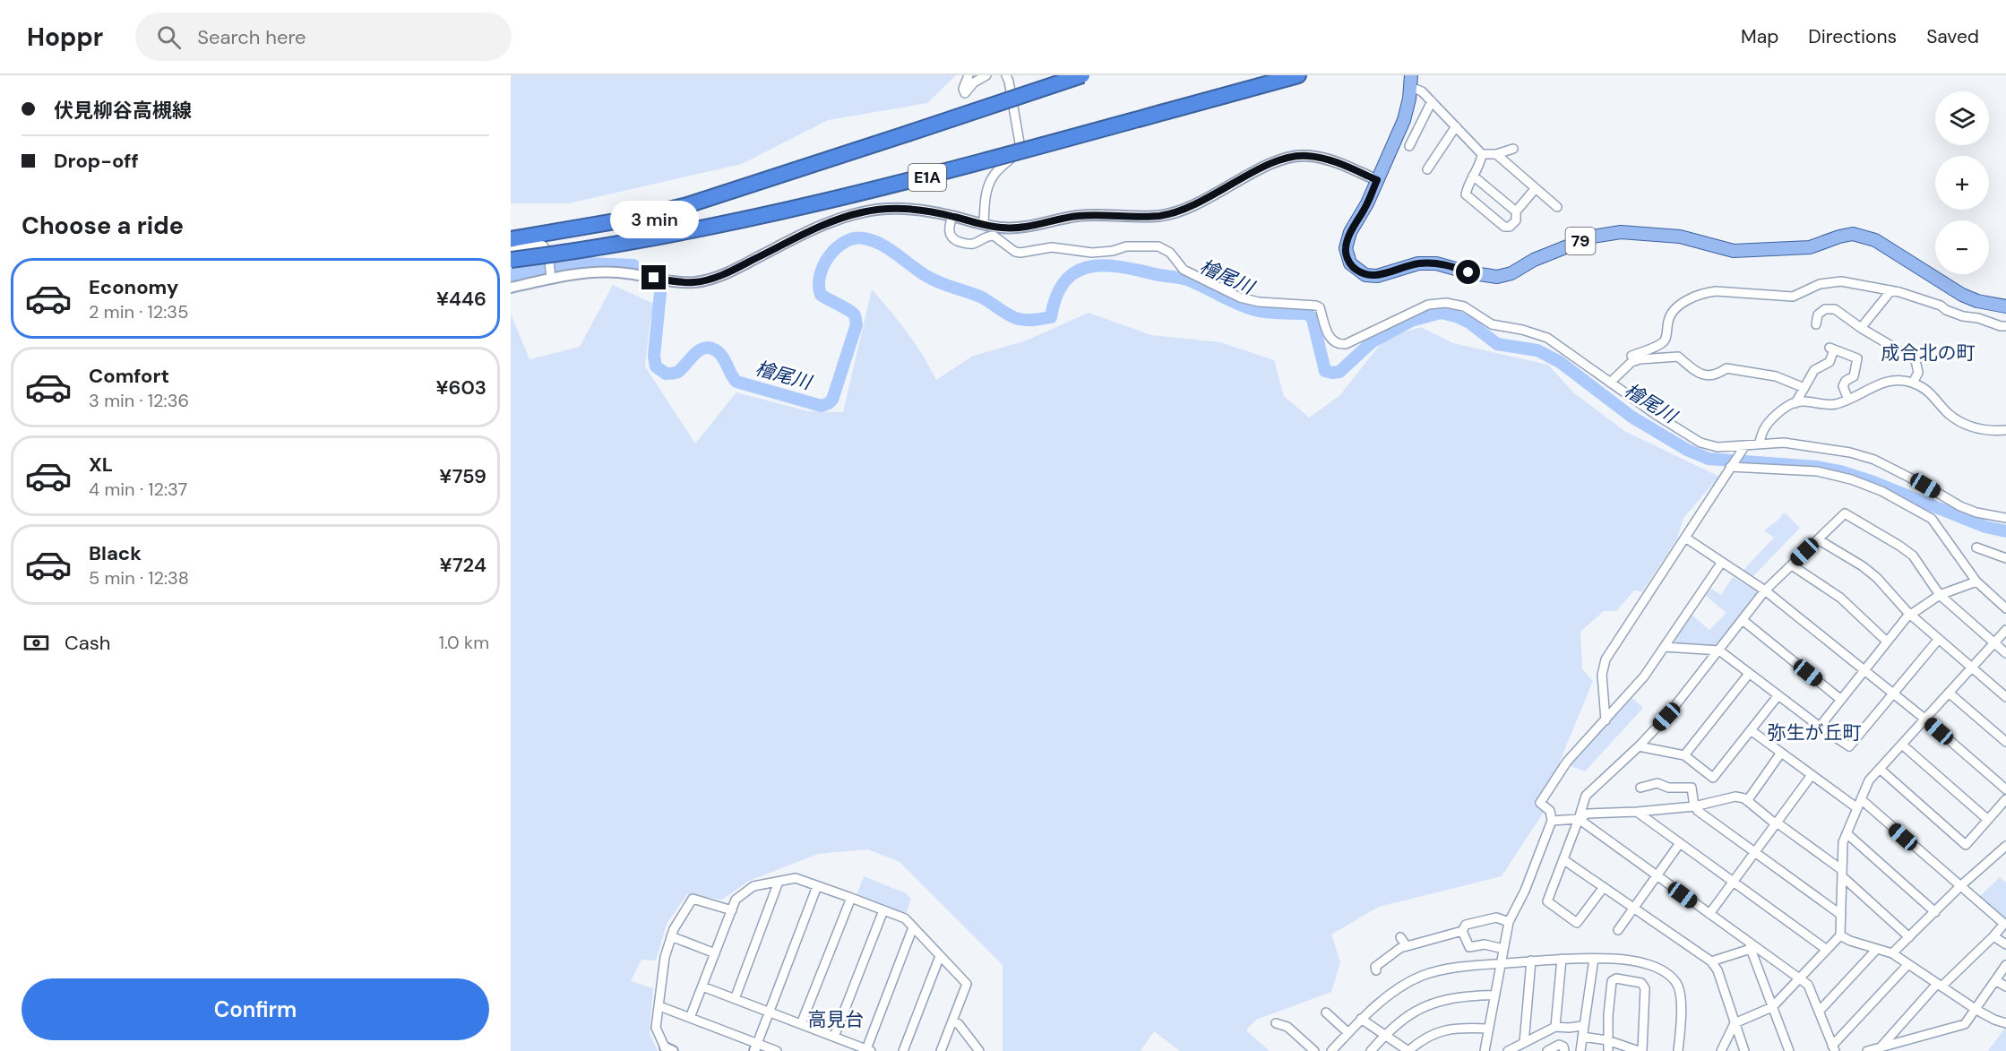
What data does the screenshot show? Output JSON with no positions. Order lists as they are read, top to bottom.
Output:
{
  "streets": {
    "highway": ["E1A"],
    "main road": ["79"]
  },
  "districts": ["成合北の町", "弥生が丘町", "高見台"],
  "water": ["檜尾川"],
  "page": {
    "header": "Hoppr",
    "search": "Search here",
    "nav": ["Map", "Directions", "Saved"],
    "banner": ["伏見柳谷高槻線", "Drop-off"],
    "map_buttons": ["+", "−"],
    "heading": "Choose a ride",
    "bubble": "3 min",
    "list": [
      {
        "name": "Economy",
        "note": "2 min · 12:35",
        "value": "¥446"
      },
      {
        "name": "Comfort",
        "note": "3 min · 12:36",
        "value": "¥603"
      },
      {
        "name": "XL",
        "note": "4 min · 12:37",
        "value": "¥759"
      },
      {
        "name": "Black",
        "note": "5 min · 12:38",
        "value": "¥724"
      }
    ],
    "pay": ["Cash", "1.0 km"],
    "buttons": "Confirm"
  }
}
